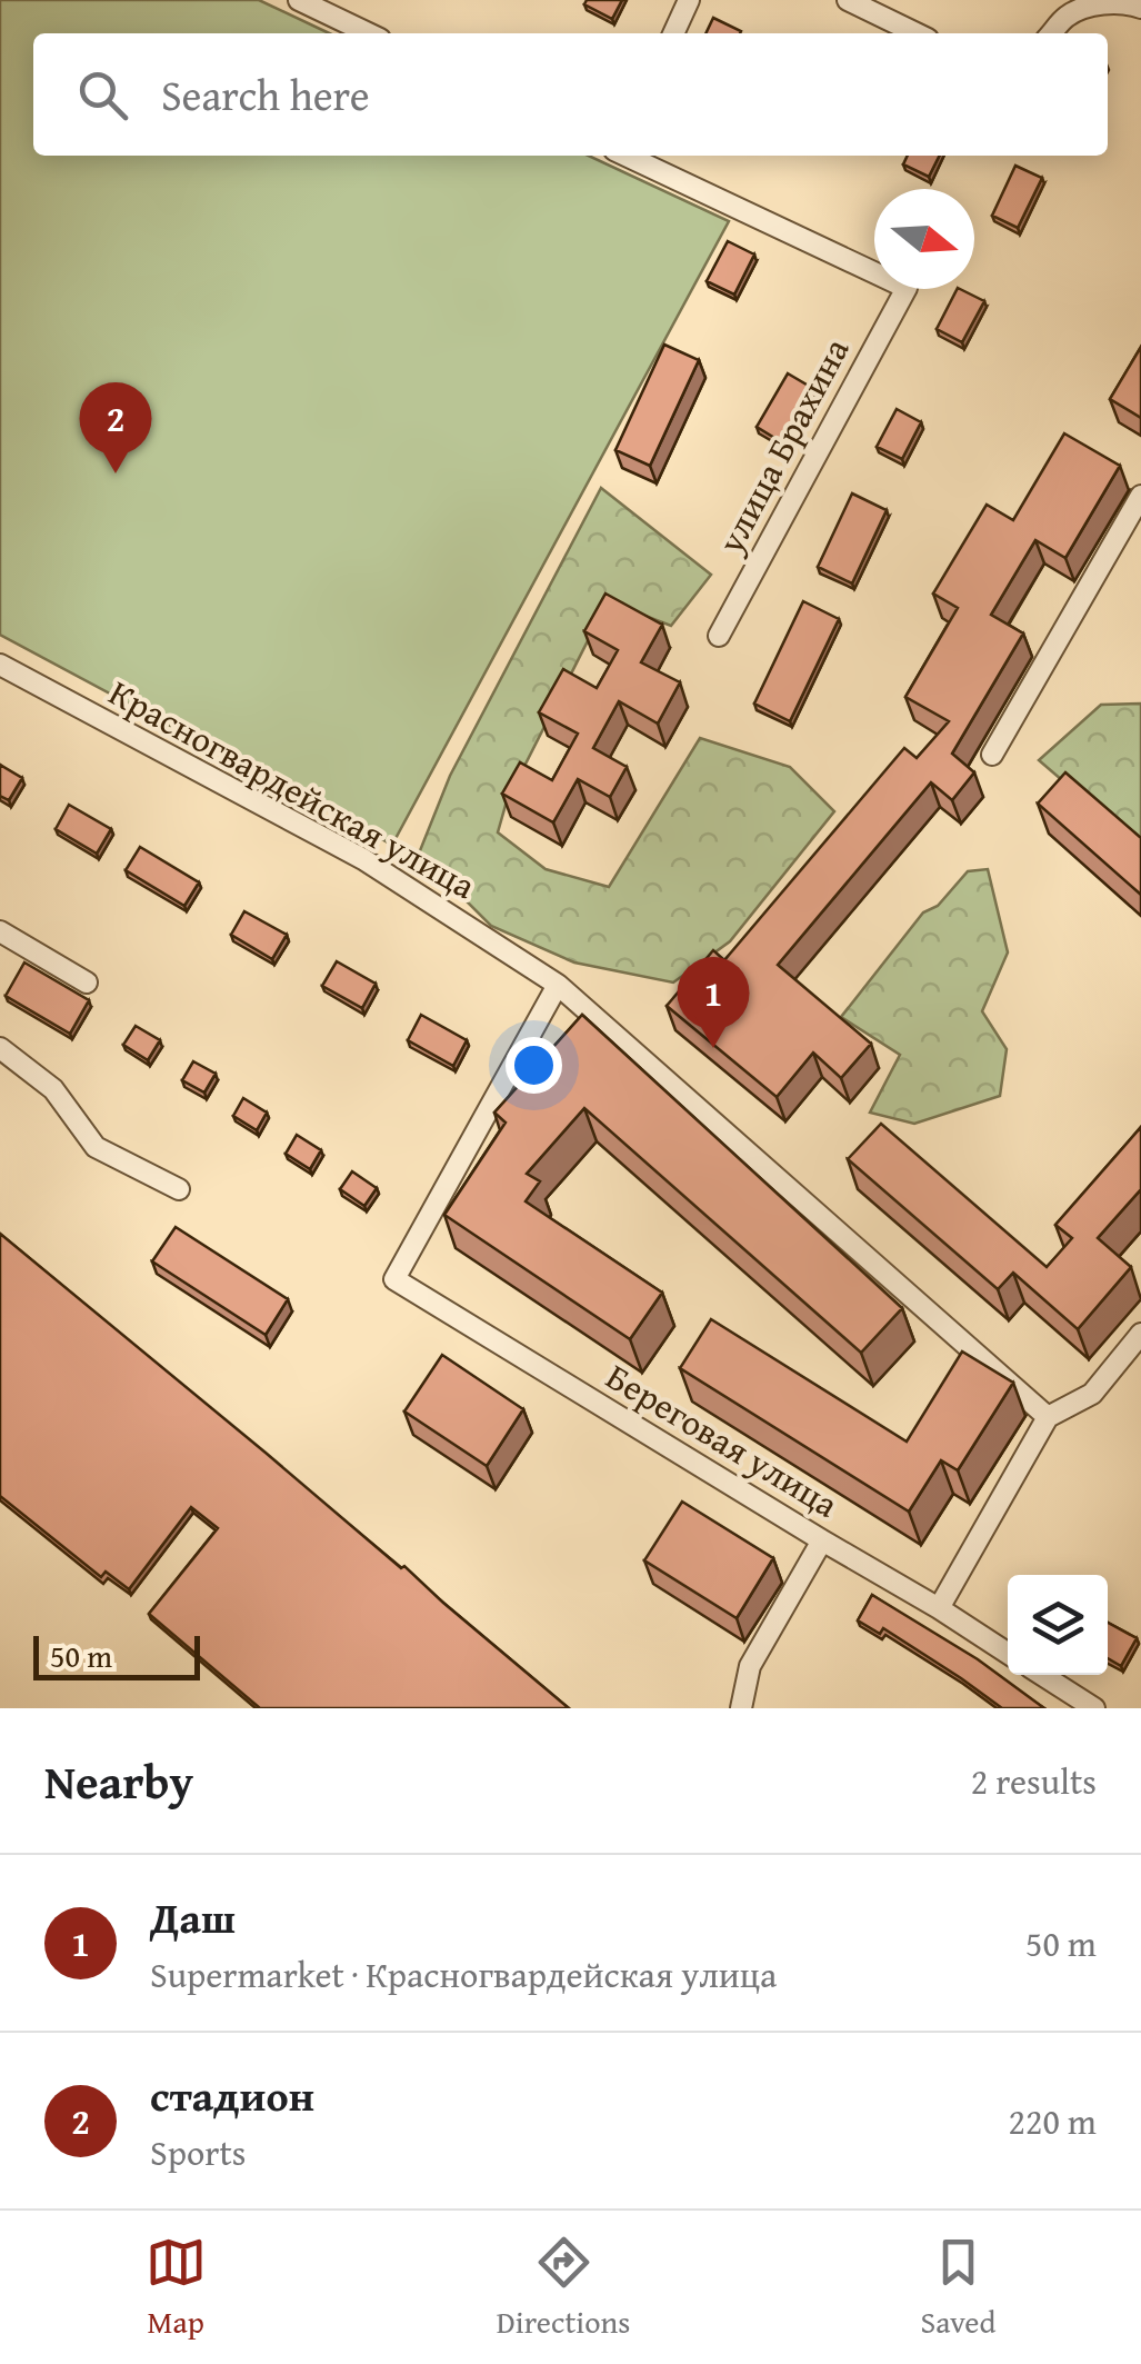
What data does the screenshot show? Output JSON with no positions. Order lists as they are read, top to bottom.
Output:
{
  "streets": {
    "street": ["улица Брахина", "Красногвардейская улица", "Береговая улица"]
  },
  "crossings": [
    ["Красногвардейская улица", "Береговая улица"]
  ],
  "scale_bar": "50 m",
  "north": "right",
  "page": {
    "search": "Search here",
    "pins": ["2", "1"],
    "scale": "50 m",
    "heading": ["Nearby", "2 results"],
    "list": [
      {
        "mark": "1",
        "name": "Даш",
        "note": "Supermarket · Красногвардейская улица",
        "value": "50 m"
      },
      {
        "mark": "2",
        "name": "стадион",
        "note": "Sports",
        "value": "220 m"
      }
    ],
    "nav": ["Map", "Directions", "Saved"]
  }
}
